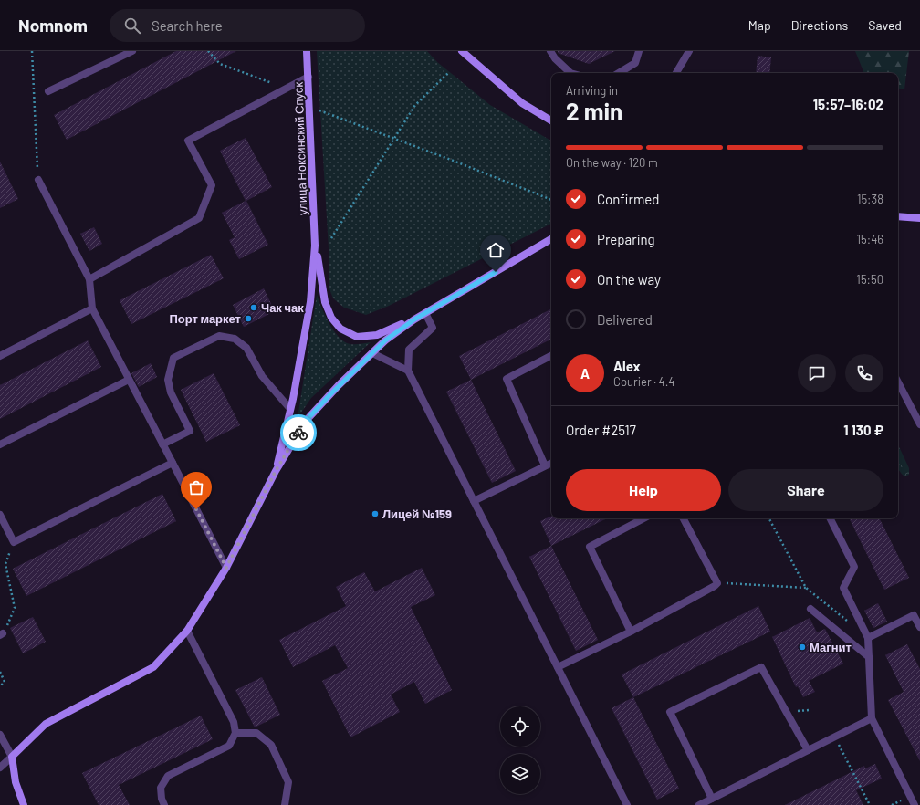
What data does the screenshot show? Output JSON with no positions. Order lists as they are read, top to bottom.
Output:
{
  "streets": {
    "street": ["улица Ноксинский Спуск"]
  },
  "places": [
    "Чак чак",
    "Порт маркет",
    "Лицей №159",
    "Магнит"
  ],
  "page": {
    "header": "Nomnom",
    "search": "Search here",
    "nav": ["Map", "Directions", "Saved"],
    "heading": ["2 min", "Arriving in", "15:57–16:02"],
    "panel": [
      "Alex",
      "Courier · 4.4",
      "Order #2517",
      "1 130 ₽"
    ],
    "bar": "On the way · 120 m",
    "list": [
      ["Confirmed", "15:38"],
      ["Preparing", "15:46"],
      ["On the way", "15:50"],
      "Delivered"
    ],
    "round": "A",
    "buttons": ["Help", "Share"]
  }
}
